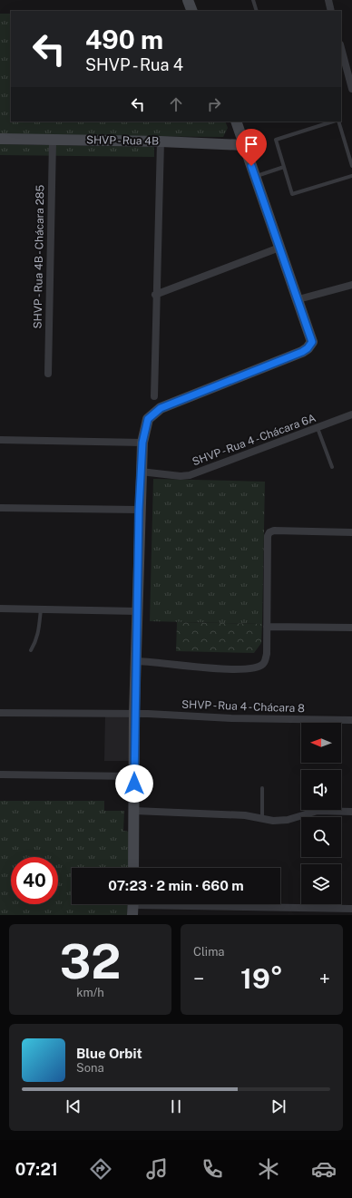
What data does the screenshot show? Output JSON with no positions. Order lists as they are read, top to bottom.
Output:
{
  "streets": {
    "street": [
      "SHVP - Rua 4B",
      "SHVP - Rua 4B - Chácara 285",
      "SHVP - Rua 4 - Chácara 6A",
      "SHVP - Rua 4 - Chácara 8"
    ]
  },
  "crossings": [
    ["SHVP - Rua 4B", "SHVP - Rua 4B - Chácara 285"]
  ],
  "north": "left",
  "page": {
    "turn": ["490 m", "SHVP - Rua 4"],
    "limit": "40",
    "trip": "07:23 · 2 min · 660 m",
    "tile": [
      ["32", "km/h"],
      "Clima"
    ],
    "heat": ["−", "19°", "+"],
    "song": ["Blue Orbit", "Sona"],
    "tabs": "07:21"
  }
}
